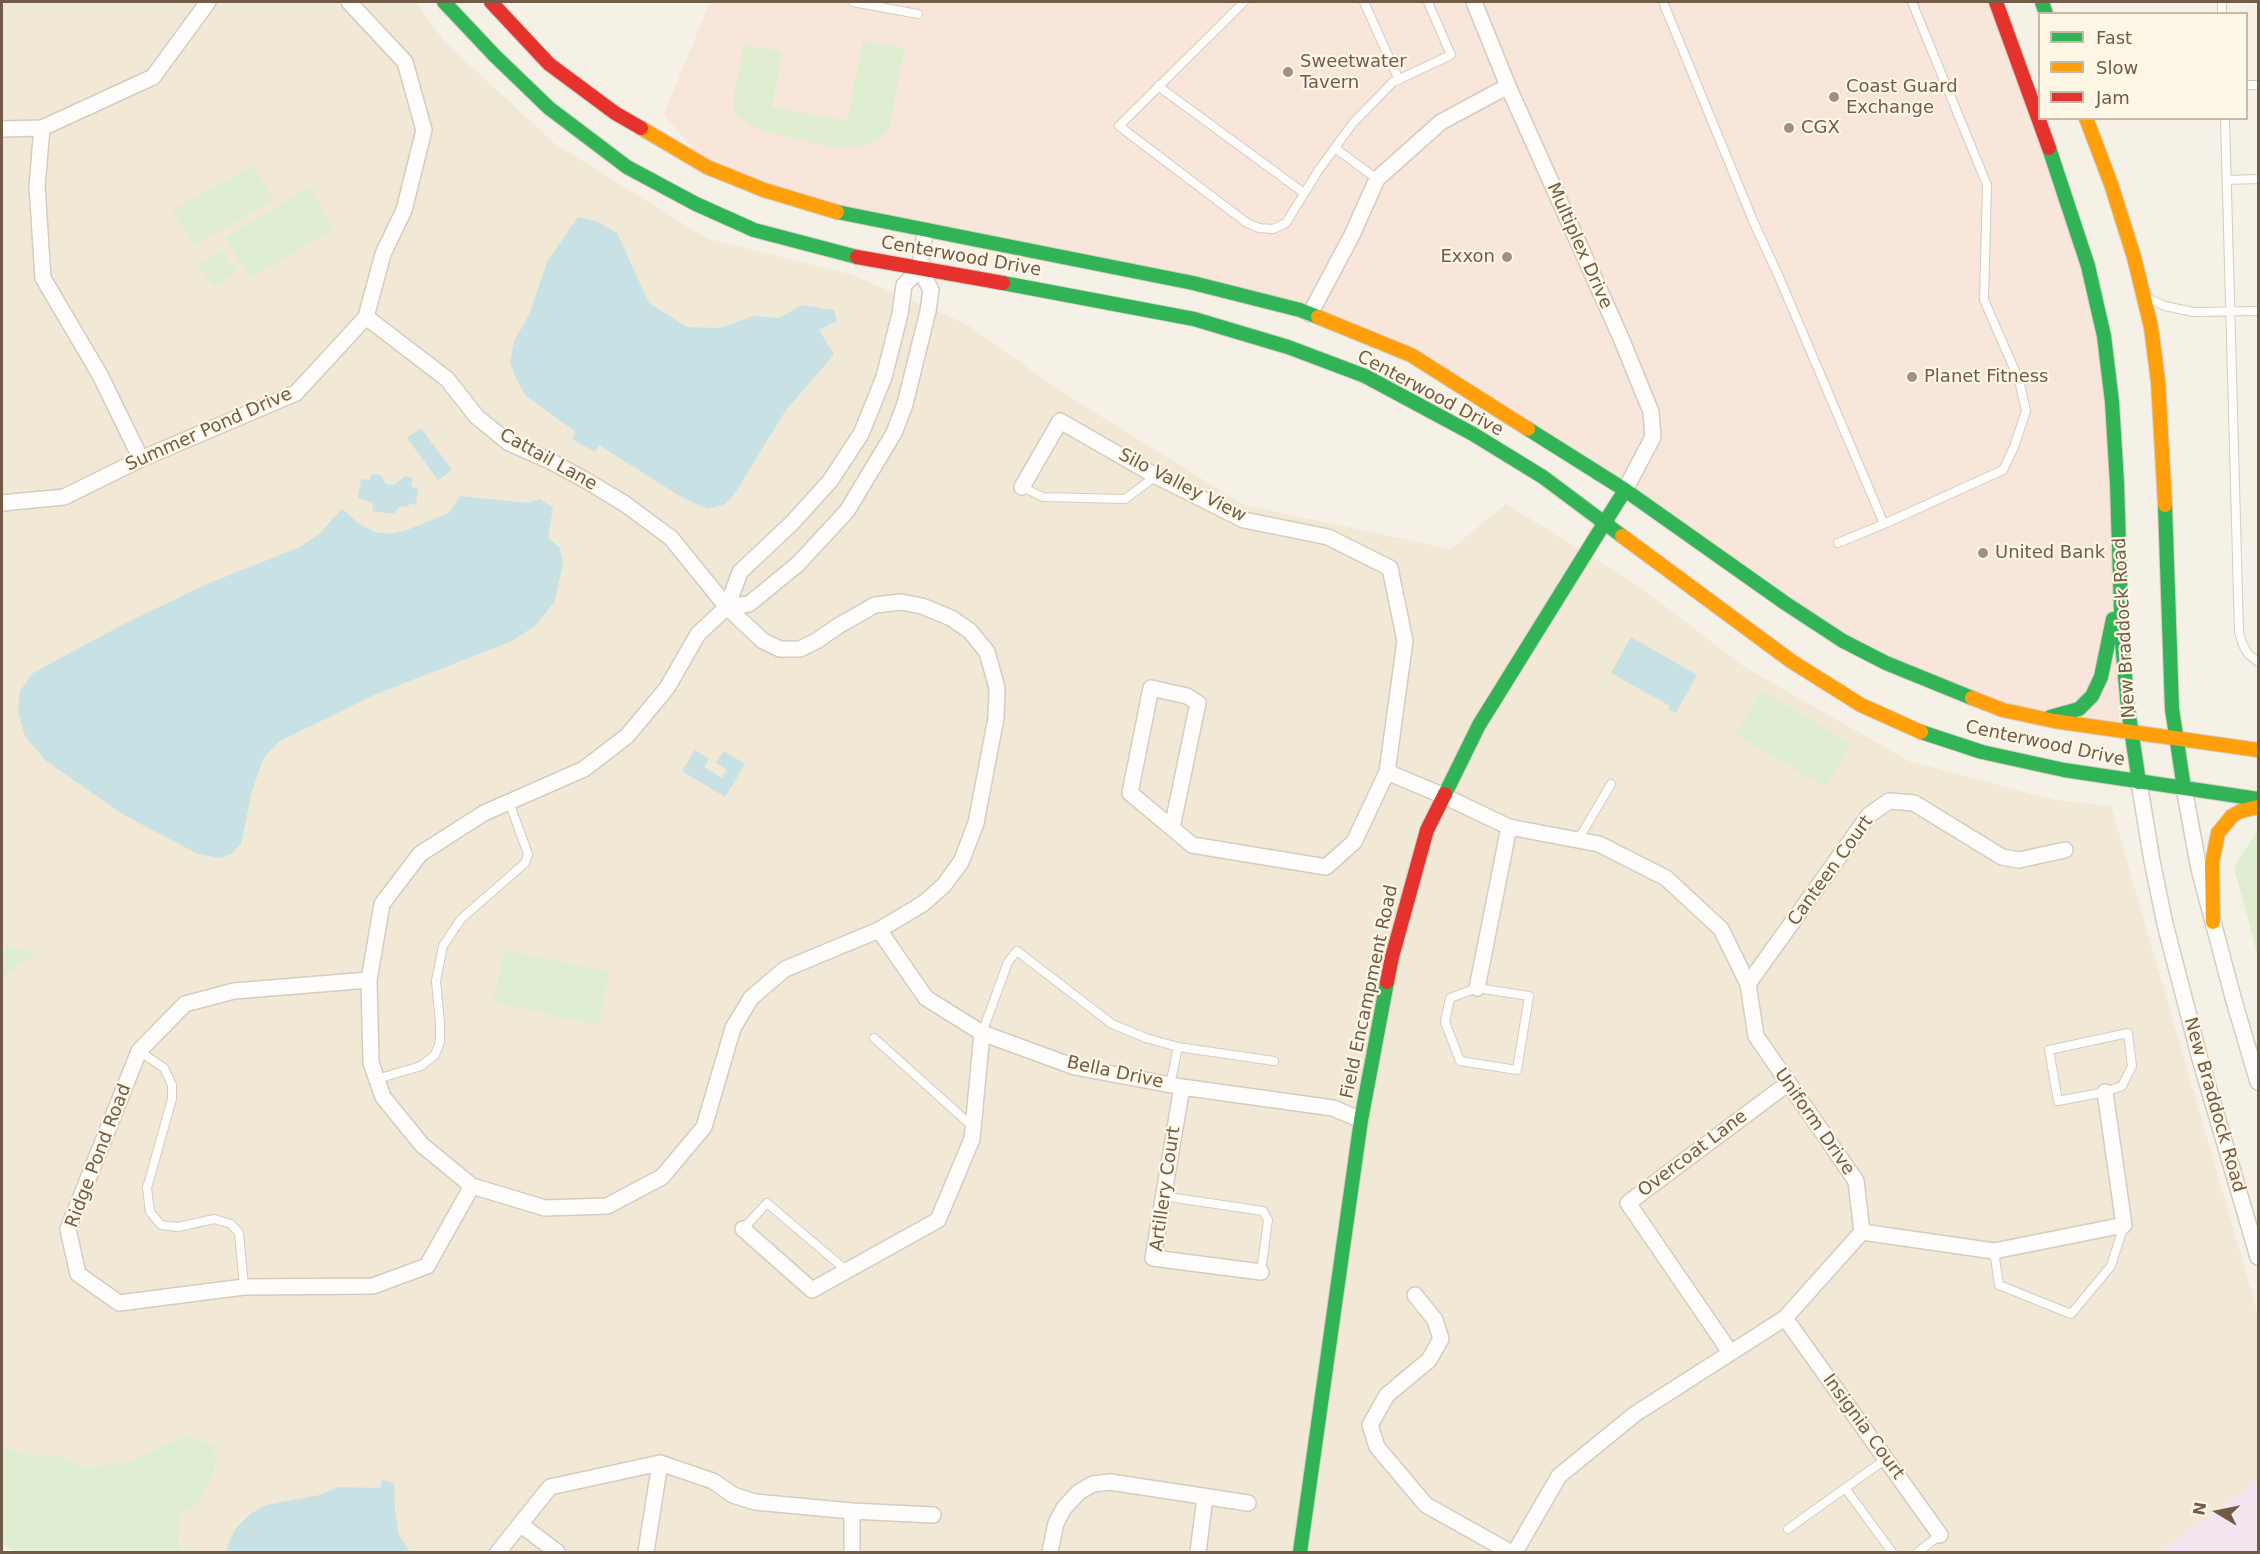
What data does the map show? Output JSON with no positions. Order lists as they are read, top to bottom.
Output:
{
  "streets": {
    "street": [
      "Multiplex Drive",
      "Centerwood Drive",
      "Summer Pond Drive",
      "Cattail Lane",
      "Silo Valley View",
      "New Braddock Road",
      "Canteen Court",
      "Field Encampment Road",
      "Bella Drive",
      "Uniform Drive",
      "Overcoat Lane",
      "Ridge Pond Road",
      "Artillery Court",
      "Insignia Court"
    ]
  },
  "crossings": [
    ["Multiplex Drive", "Centerwood Drive"],
    ["Multiplex Drive", "Field Encampment Road"],
    ["Centerwood Drive", "New Braddock Road"],
    ["Centerwood Drive", "Field Encampment Road"],
    ["Summer Pond Drive", "Cattail Lane"],
    ["Cattail Lane", "Bella Drive"],
    ["Cattail Lane", "Ridge Pond Road"],
    ["Canteen Court", "Uniform Drive"],
    ["Field Encampment Road", "Bella Drive"],
    ["Field Encampment Road", "Uniform Drive"],
    ["Bella Drive", "Artillery Court"],
    ["Uniform Drive", "Overcoat Lane"]
  ],
  "places": [
    "Sweetwater Tavern",
    "Coast Guard Exchange",
    "CGX",
    "Exxon",
    "Planet Fitness",
    "United Bank"
  ],
  "legend": ["Fast", "Slow", "Jam"],
  "north": "left"
}
